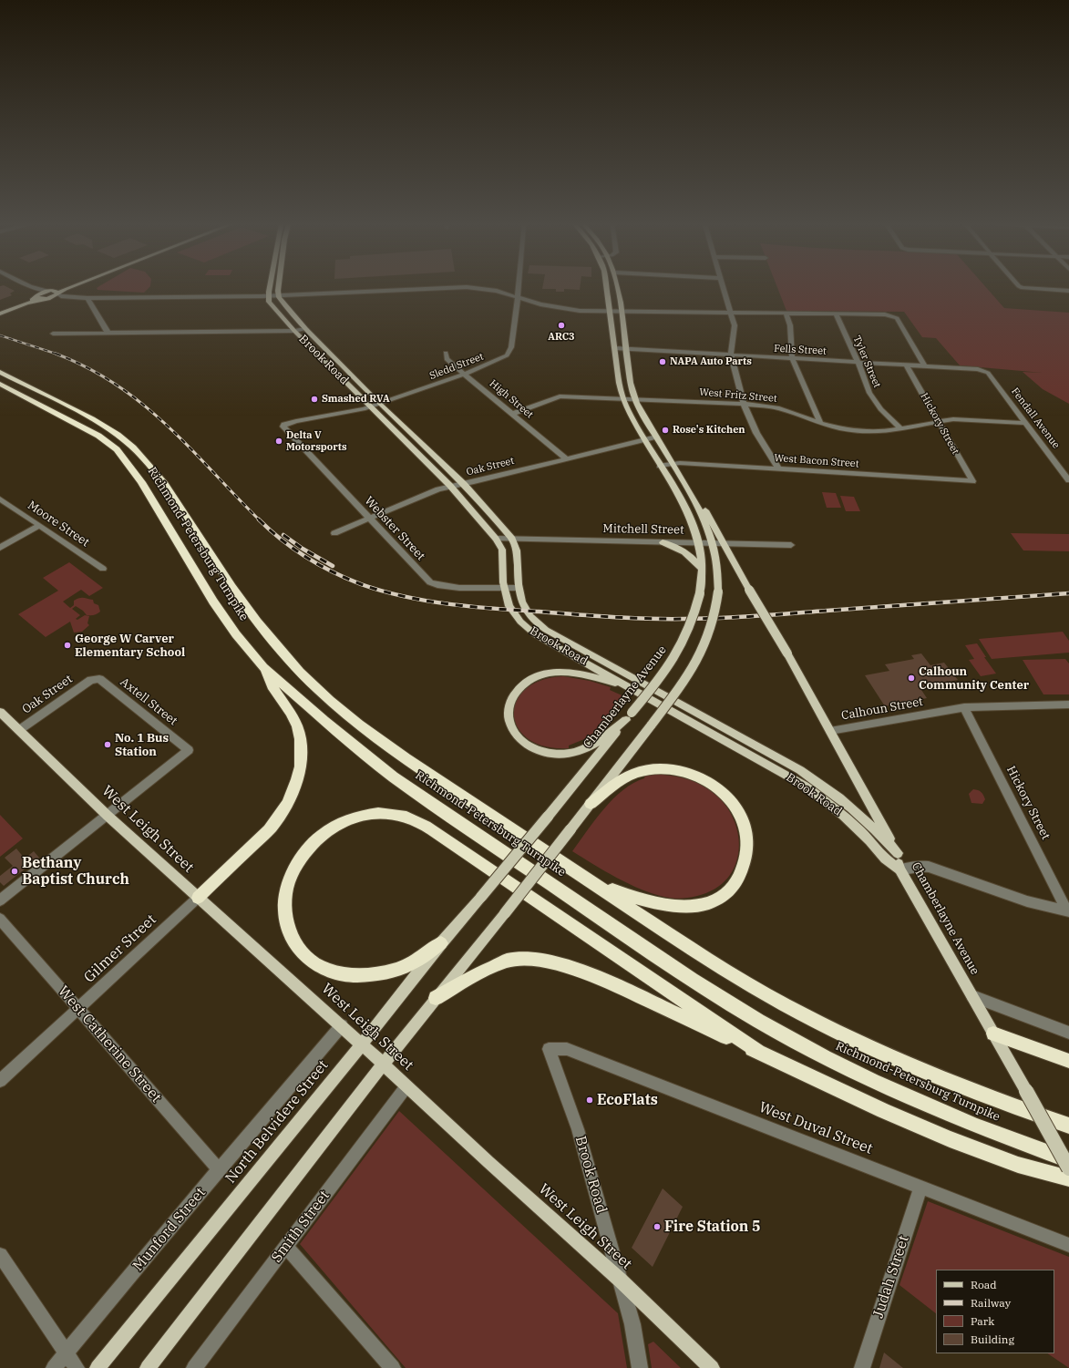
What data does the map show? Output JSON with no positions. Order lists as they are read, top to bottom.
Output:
{
  "streets": {
    "highway": ["Richmond-Petersburg Turnpike"],
    "main road": [
      "Brook Road",
      "Chamberlayne Avenue",
      "West Leigh Street",
      "North Belvidere Street"
    ],
    "street": [
      "Fells Street",
      "Tyler Street",
      "Sledd Street",
      "West Fritz Street",
      "High Street",
      "Fendall Avenue",
      "Hickory Street",
      "West Bacon Street",
      "Oak Street",
      "Moore Street",
      "Webster Street",
      "Mitchell Street",
      "Axtell Street",
      "Calhoun Street",
      "Gilmer Street",
      "West Catherine Street",
      "West Duval Street",
      "Smith Street",
      "Munford Street",
      "Judah Street"
    ]
  },
  "crossings": [
    ["Fells Street", "Tyler Street"],
    ["Fells Street", "Fendall Avenue"],
    ["Fells Street", "Hickory Street"],
    ["Fells Street", "Chamberlayne Avenue"],
    ["Brook Road", "Sledd Street"],
    ["Brook Road", "Oak Street"],
    ["Brook Road", "Webster Street"],
    ["Brook Road", "Mitchell Street"],
    ["Brook Road", "Chamberlayne Avenue"],
    ["Brook Road", "West Leigh Street"],
    ["Brook Road", "West Duval Street"],
    ["Tyler Street", "West Fritz Street"],
    ["Sledd Street", "High Street"],
    ["Sledd Street", "Webster Street"],
    ["West Fritz Street", "High Street"],
    ["West Fritz Street", "Fendall Avenue"],
    ["West Fritz Street", "Hickory Street"],
    ["West Fritz Street", "Chamberlayne Avenue"],
    ["High Street", "Oak Street"],
    ["Hickory Street", "West Bacon Street"],
    ["Hickory Street", "Calhoun Street"],
    ["West Bacon Street", "Chamberlayne Avenue"],
    ["Oak Street", "Webster Street"],
    ["Oak Street", "Chamberlayne Avenue"],
    ["Oak Street", "Axtell Street"],
    ["Oak Street", "West Leigh Street"],
    ["Mitchell Street", "Chamberlayne Avenue"],
    ["Chamberlayne Avenue", "Calhoun Street"],
    ["Chamberlayne Avenue", "North Belvidere Street"],
    ["Axtell Street", "West Leigh Street"],
    ["West Leigh Street", "Gilmer Street"],
    ["West Leigh Street", "North Belvidere Street"],
    ["West Leigh Street", "Smith Street"],
    ["West Leigh Street", "Munford Street"],
    ["Gilmer Street", "West Catherine Street"],
    ["West Catherine Street", "Munford Street"],
    ["West Duval Street", "Judah Street"]
  ],
  "places": [
    "ARC3",
    "NAPA Auto Parts",
    "Smashed RVA",
    "Rose's Kitchen",
    "Delta V Motorsports",
    "George W Carver Elementary School",
    "Calhoun Community Center",
    "No. 1 Bus Station",
    "Bethany Baptist Church",
    "EcoFlats",
    "Fire Station 5"
  ],
  "legend": [
    "Road",
    "Railway",
    "Park",
    "Building"
  ]
}
